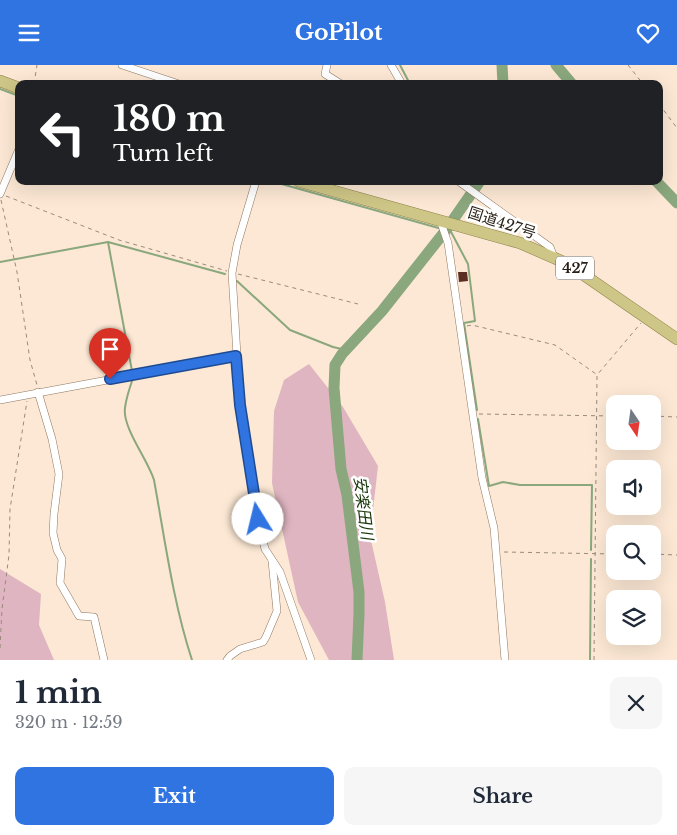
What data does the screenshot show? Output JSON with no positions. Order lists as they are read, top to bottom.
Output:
{
  "streets": {
    "highway": ["国道427号", "427"]
  },
  "water": ["安楽田川"],
  "north": "bottom",
  "page": {
    "header": "GoPilot",
    "turn": ["180 m", "Turn left"],
    "heading": ["1 min", "320 m · 12:59"],
    "buttons": ["Exit", "Share"]
  }
}
